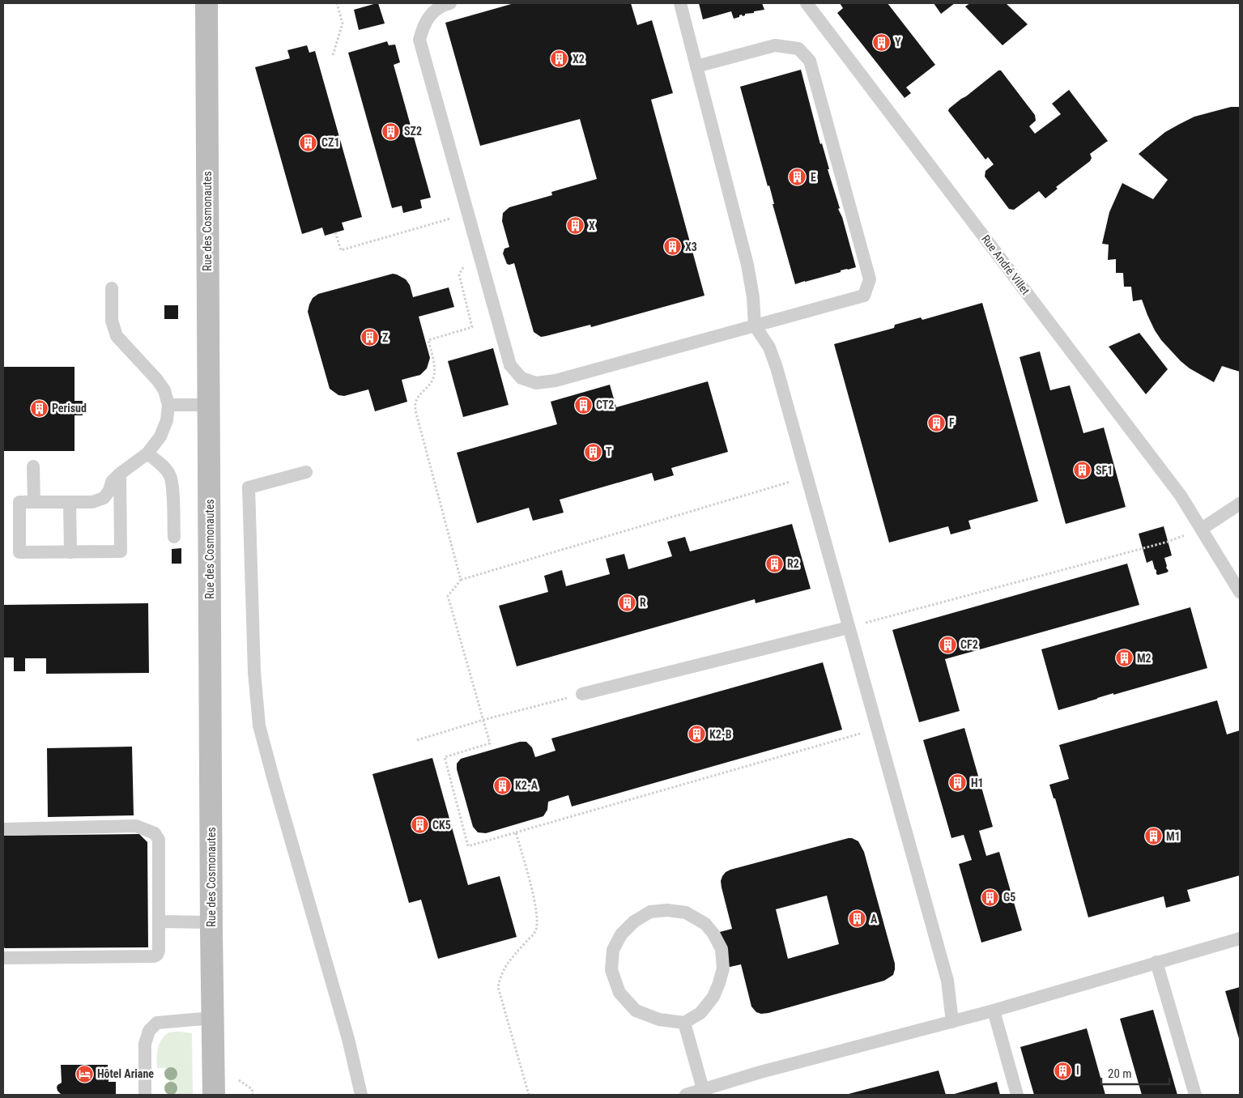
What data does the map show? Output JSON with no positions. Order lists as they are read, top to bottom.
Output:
{
  "streets": {
    "main road": ["Rue des Cosmonautes"],
    "lane": ["Rue André Villet"]
  },
  "places": {
    "building": [
      "Y",
      "X2",
      "SZ2",
      "CZ1",
      "E",
      "X",
      "X3",
      "Z",
      "CT2",
      "Perisud",
      "F",
      "T",
      "SF1",
      "R2",
      "R",
      "CF2",
      "M2",
      "K2-B",
      "H1",
      "K2-A",
      "CK5",
      "M1",
      "G5",
      "A",
      "I"
    ],
    "hotel": ["Hôtel Ariane"]
  },
  "scale_bar": "20 m"
}
